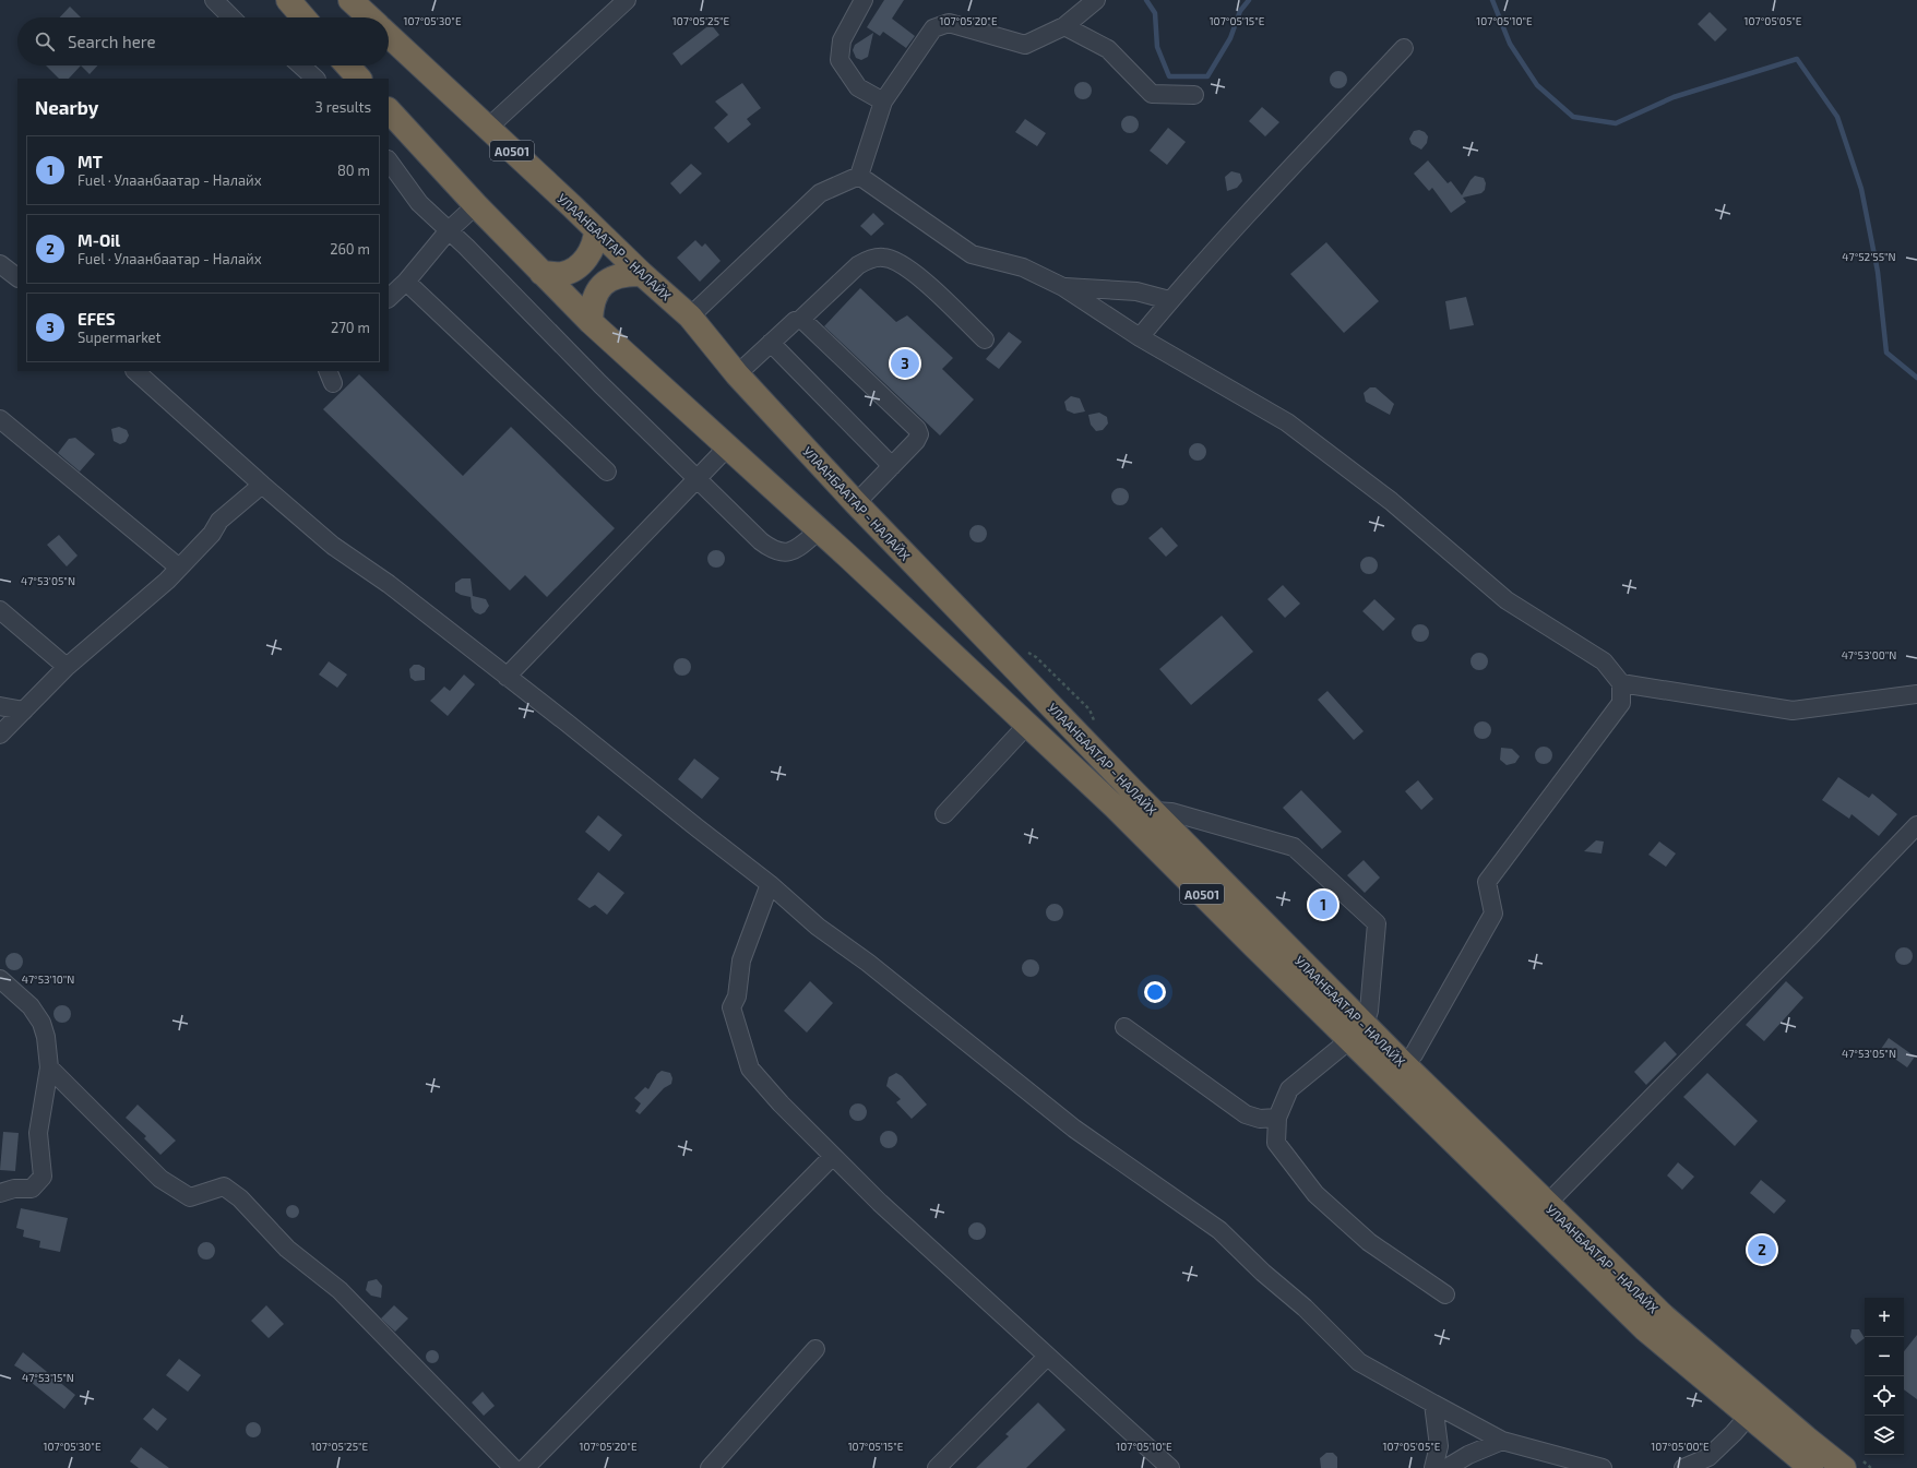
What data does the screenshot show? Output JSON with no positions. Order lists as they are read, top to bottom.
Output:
{
  "streets": {
    "highway": ["A0501", "УЛААНБААТАР - НАЛАЙХ"]
  },
  "page": {
    "search": "Search here",
    "heading": ["Nearby", "3 results"],
    "list": [
      {
        "mark": "1",
        "name": "MT",
        "note": "Fuel · Улаанбаатар - Налайх",
        "value": "80 m"
      },
      {
        "mark": "2",
        "name": "M-Oil",
        "note": "Fuel · Улаанбаатар - Налайх",
        "value": "260 m"
      },
      {
        "mark": "3",
        "name": "EFES",
        "note": "Supermarket",
        "value": "270 m"
      }
    ],
    "pins": ["3", "1", "2"],
    "map_buttons": ["+", "−"]
  },
  "coordinates": [
    "107°05'30\"E",
    "107°05'25\"E",
    "107°05'20\"E",
    "107°05'15\"E",
    "107°05'10\"E",
    "107°05'05\"E",
    "47°52'55\"N",
    "47°53'05\"N",
    "47°53'00\"N",
    "47°53'10\"N",
    "47°53'15\"N",
    "107°05'00\"E"
  ]
}
